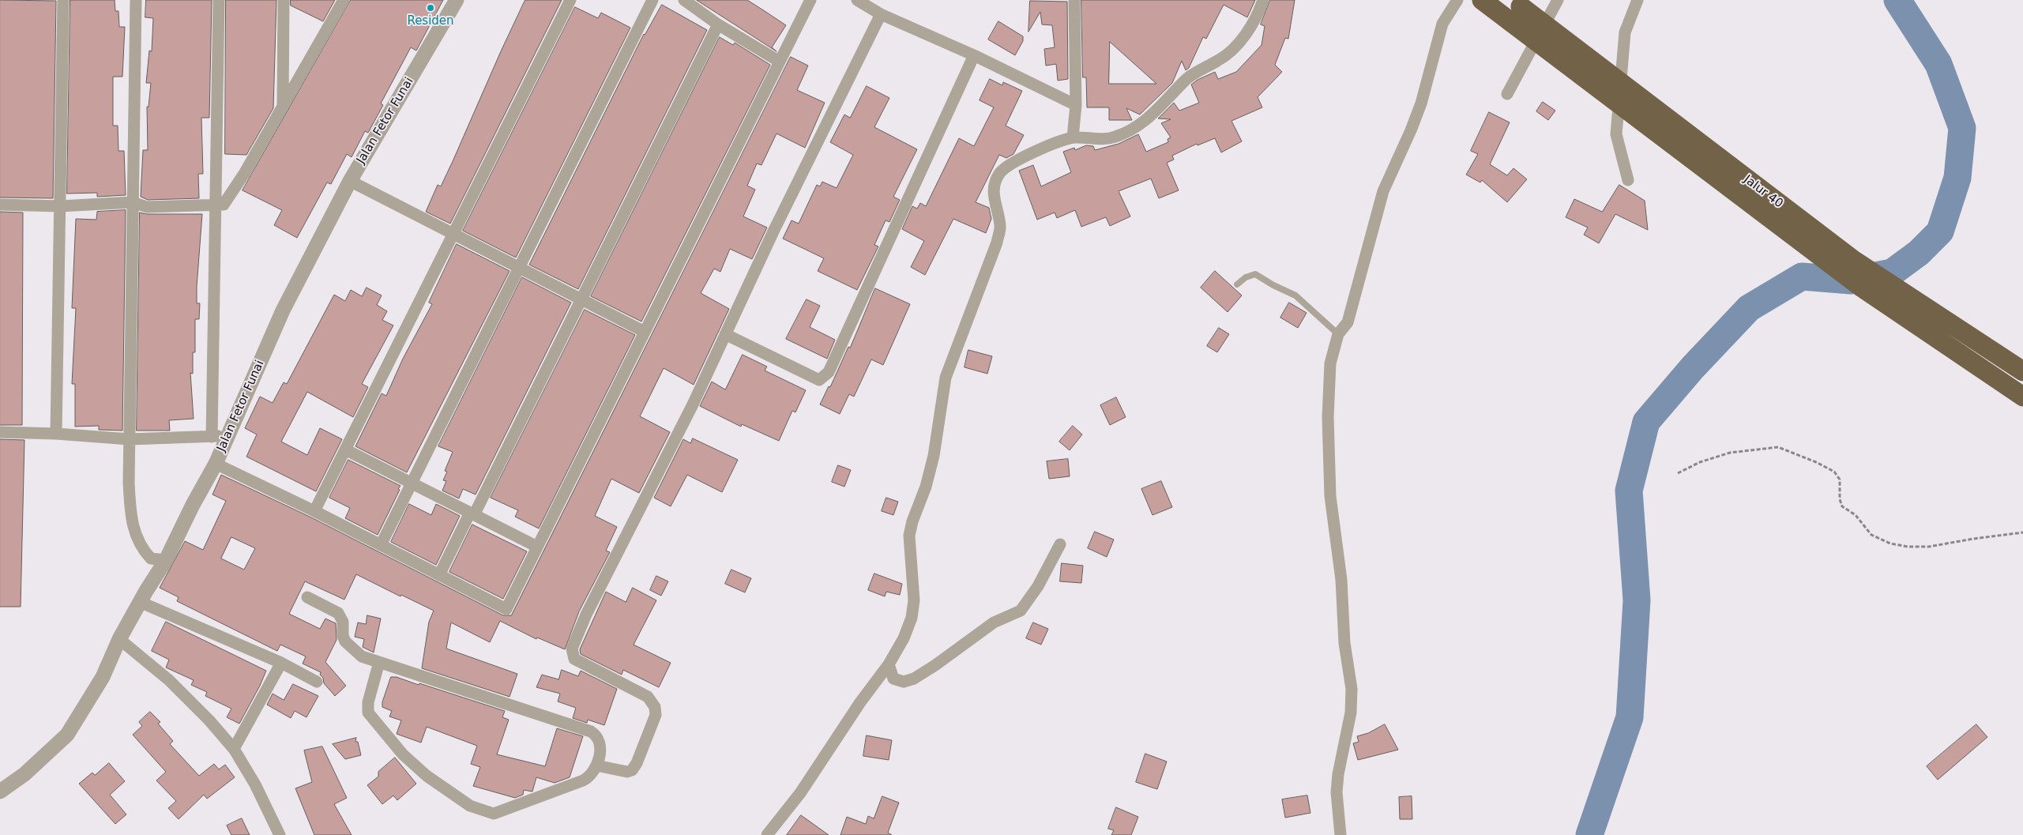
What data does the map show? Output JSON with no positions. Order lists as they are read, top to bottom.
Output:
{
  "streets": {
    "highway": ["Jalur 40"],
    "street": ["Jalan Fetor Funai"]
  },
  "places": ["Residen"]
}
